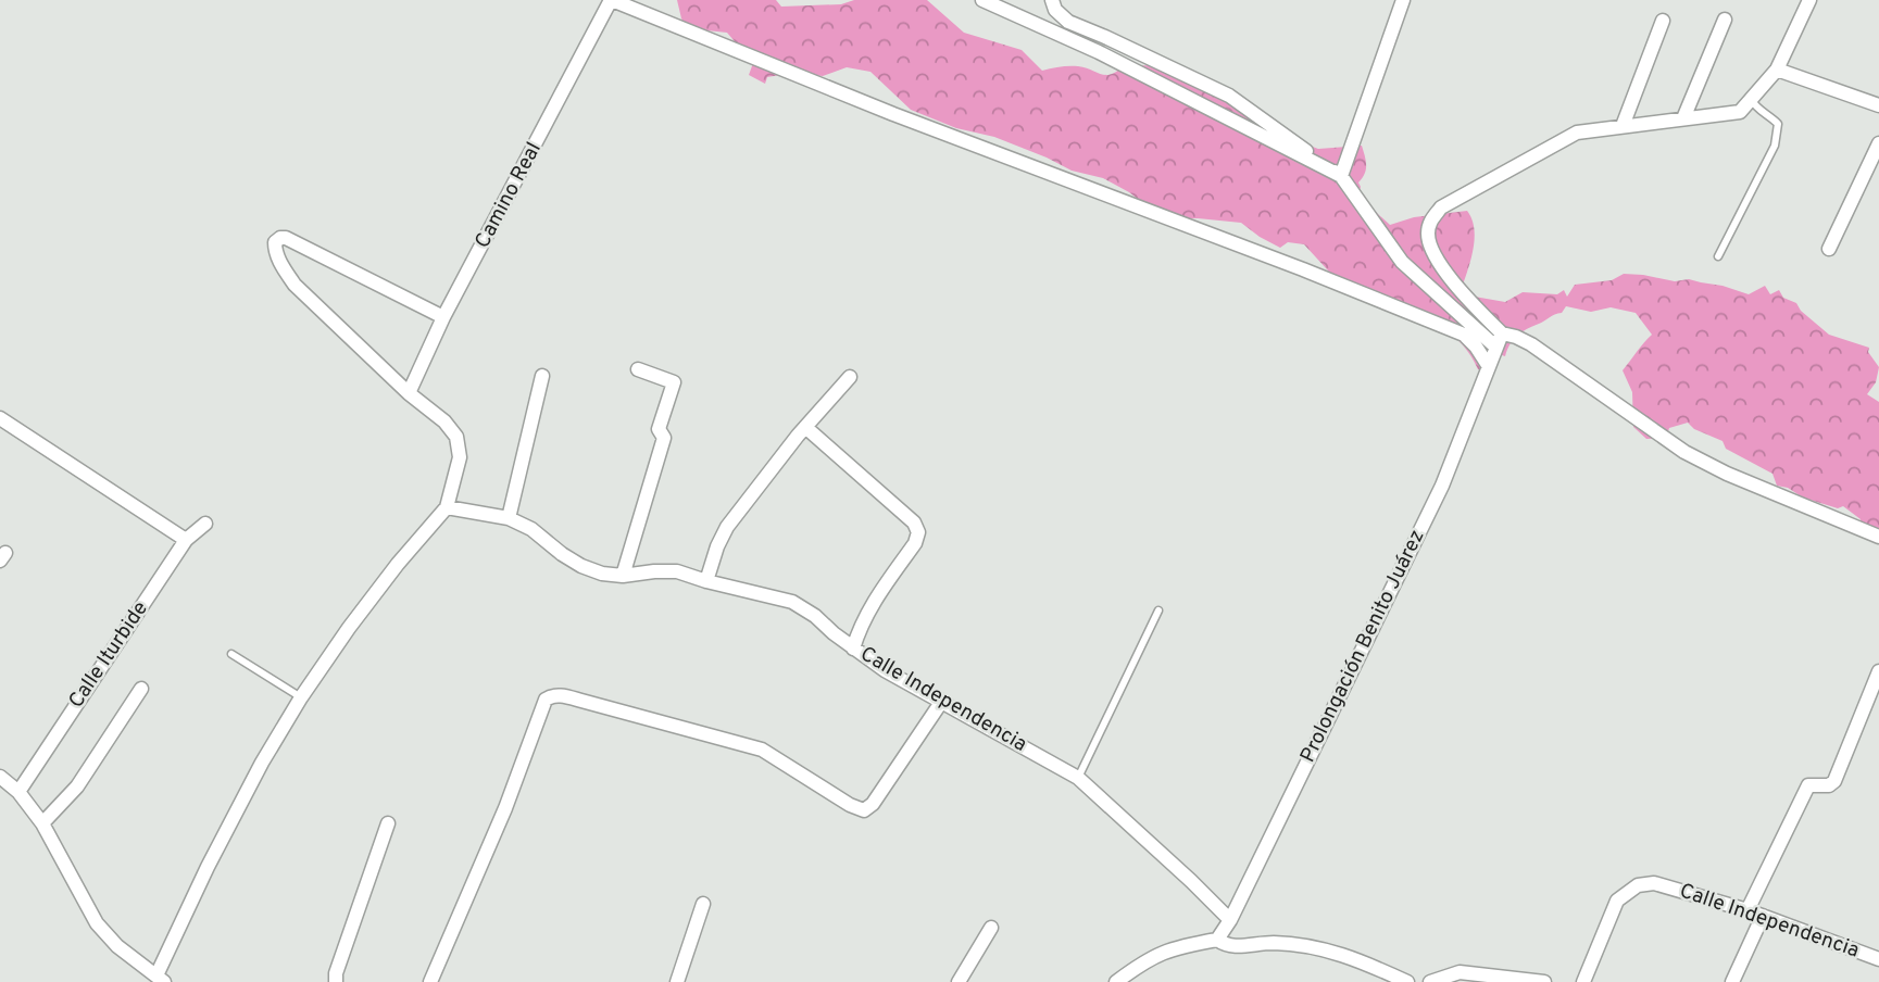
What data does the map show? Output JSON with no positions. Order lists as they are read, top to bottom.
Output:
{
  "streets": {
    "street": [
      "Camino Real",
      "Prolongación Benito Juárez",
      "Calle Iturbide",
      "Calle Independencia"
    ]
  },
  "crossings": [
    ["Prolongación Benito Juárez", "Calle Independencia"]
  ]
}
